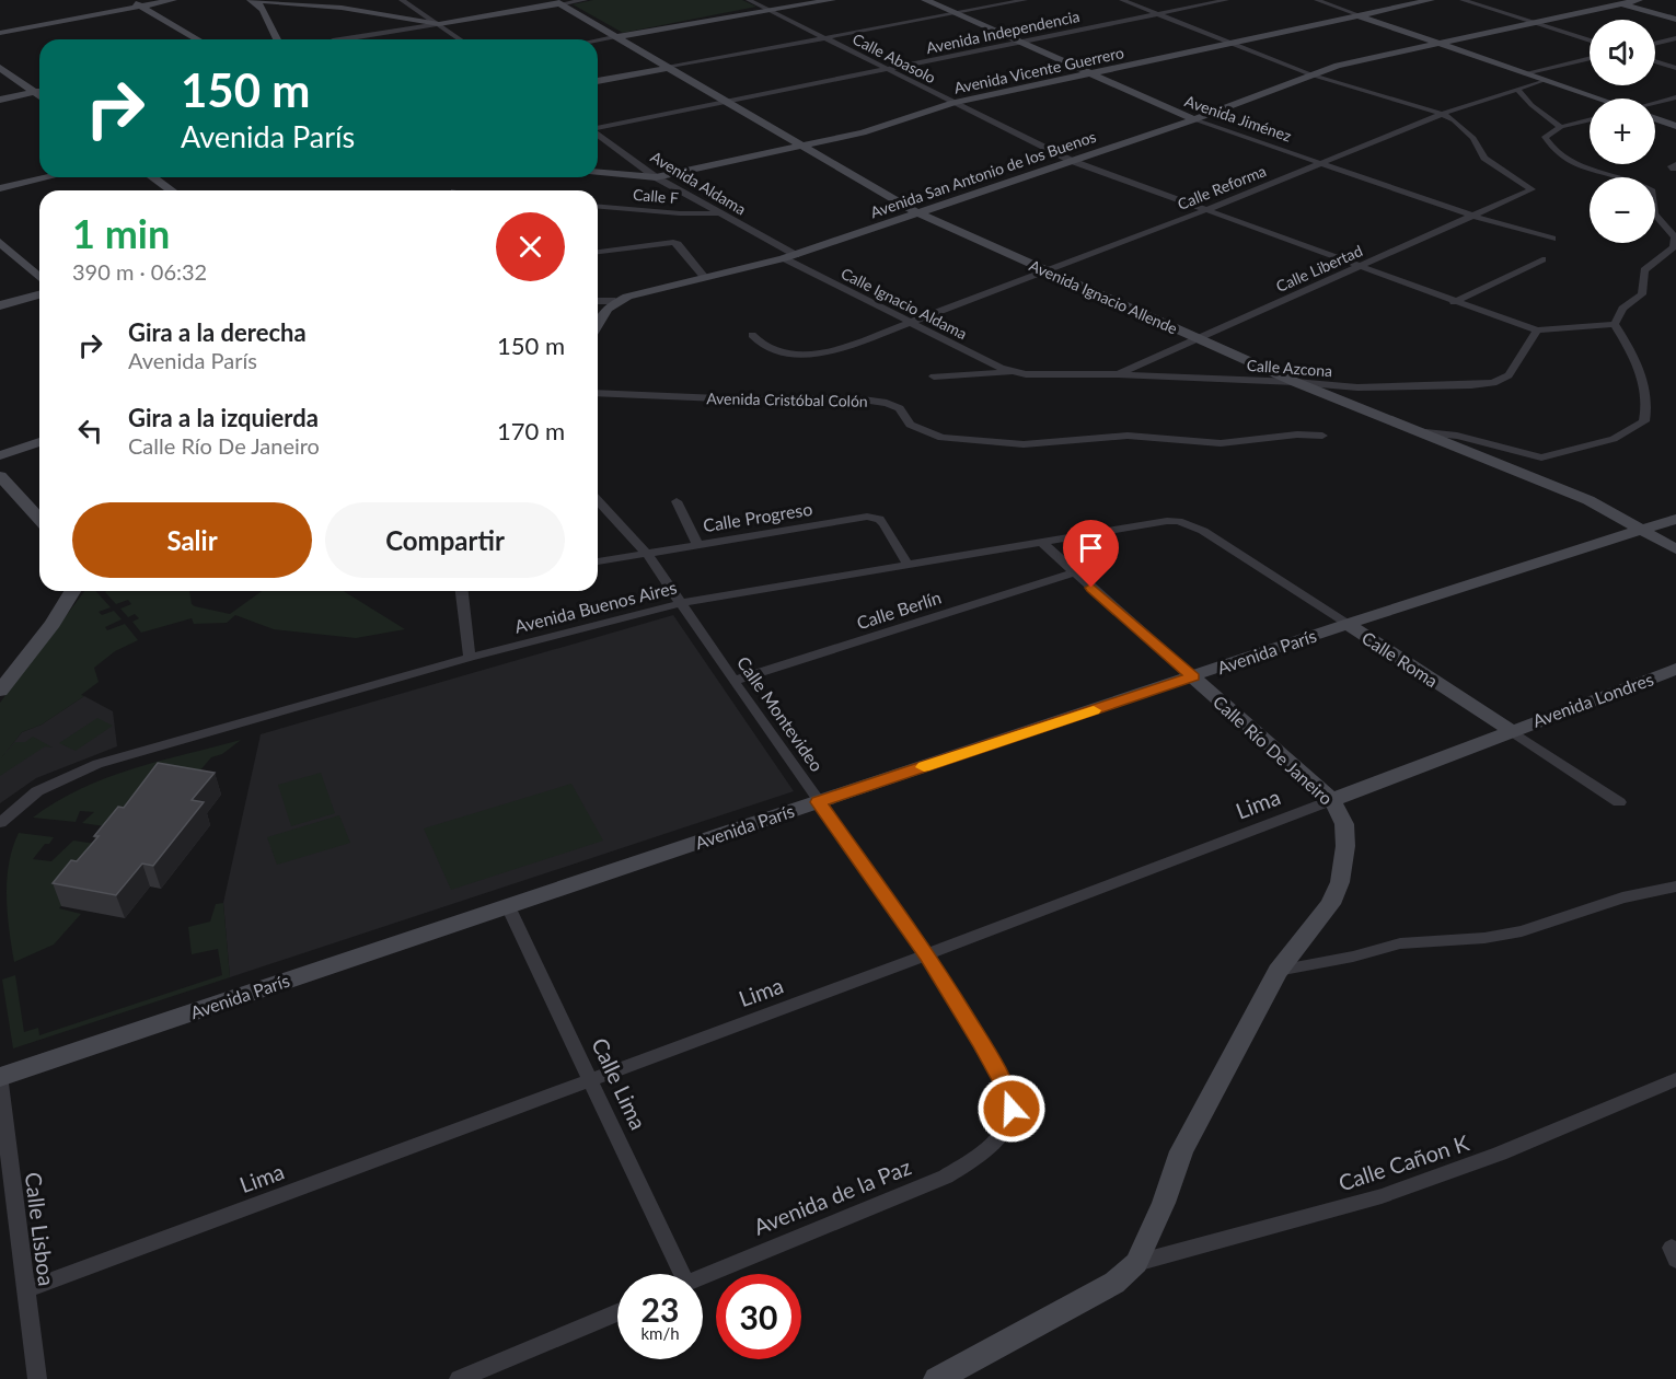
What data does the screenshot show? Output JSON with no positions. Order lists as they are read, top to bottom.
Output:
{
  "streets": {
    "main road": [
      "Avenida Vicente Guerrero",
      "Avenida Jiménez",
      "Avenida San Antonio de los Buenos",
      "Avenida Ignacio Allende",
      "Avenida París",
      "Calle Roma",
      "Avenida Londres",
      "Calle Río De Janeiro",
      "Lima"
    ],
    "street": [
      "Avenida Independencia",
      "Calle Abasolo",
      "Avenida Aldama",
      "Calle Reforma",
      "Calle F",
      "Calle Libertad",
      "Calle Ignacio Aldama",
      "Calle Azcona",
      "Avenida Cristóbal Colón",
      "Calle Progreso",
      "Avenida Buenos Aires",
      "Calle Berlín",
      "Calle Montevideo",
      "Calle Lima",
      "Calle Cañon K",
      "Avenida de la Paz",
      "Calle Lisboa"
    ]
  },
  "crossings": [
    ["Avenida Independencia", "Calle Abasolo"],
    ["Avenida Independencia", "Avenida Jiménez"],
    ["Avenida Independencia", "Avenida Ignacio Allende"],
    ["Calle Abasolo", "Avenida Vicente Guerrero"],
    ["Calle Abasolo", "Avenida San Antonio de los Buenos"],
    ["Calle Abasolo", "Calle Reforma"],
    ["Calle Abasolo", "Calle Libertad"],
    ["Calle Abasolo", "Calle Azcona"],
    ["Avenida Vicente Guerrero", "Avenida Jiménez"],
    ["Avenida Vicente Guerrero", "Avenida Aldama"],
    ["Avenida Vicente Guerrero", "Avenida Ignacio Allende"],
    ["Avenida Jiménez", "Avenida San Antonio de los Buenos"],
    ["Avenida Jiménez", "Calle Reforma"],
    ["Avenida Jiménez", "Calle Libertad"],
    ["Avenida San Antonio de los Buenos", "Avenida Aldama"],
    ["Avenida San Antonio de los Buenos", "Avenida Ignacio Allende"],
    ["Avenida San Antonio de los Buenos", "Calle Ignacio Aldama"],
    ["Avenida Aldama", "Calle F"],
    ["Avenida Aldama", "Calle Ignacio Aldama"],
    ["Calle Reforma", "Calle Libertad"],
    ["Calle Reforma", "Avenida Ignacio Allende"],
    ["Calle Reforma", "Calle Ignacio Aldama"],
    ["Calle Libertad", "Avenida Ignacio Allende"],
    ["Calle Libertad", "Calle Azcona"],
    ["Avenida Ignacio Allende", "Calle Azcona"],
    ["Avenida Ignacio Allende", "Avenida París"],
    ["Calle Ignacio Aldama", "Calle Azcona"],
    ["Calle Progreso", "Avenida Buenos Aires"],
    ["Calle Progreso", "Calle Montevideo"],
    ["Avenida Buenos Aires", "Calle Roma"],
    ["Avenida Buenos Aires", "Calle Montevideo"],
    ["Avenida Buenos Aires", "Calle Río De Janeiro"],
    ["Calle Berlín", "Calle Montevideo"],
    ["Calle Berlín", "Calle Río De Janeiro"],
    ["Avenida París", "Calle Roma"],
    ["Avenida París", "Calle Montevideo"],
    ["Avenida París", "Calle Río De Janeiro"],
    ["Avenida París", "Calle Lima"],
    ["Calle Roma", "Avenida Londres"],
    ["Calle Roma", "Lima"],
    ["Avenida Londres", "Lima"],
    ["Calle Montevideo", "Lima"],
    ["Calle Montevideo", "Avenida de la Paz"],
    ["Calle Río De Janeiro", "Lima"],
    ["Calle Río De Janeiro", "Calle Cañon K"],
    ["Lima", "Calle Lima"],
    ["Lima", "Calle Lisboa"]
  ],
  "page": {
    "map_buttons": ["+", "−"],
    "turn": ["150 m", "Avenida París"],
    "heading": ["1 min", "390 m · 06:32"],
    "list": [
      {
        "name": "Gira a la derecha",
        "note": "Avenida París",
        "value": "150 m"
      },
      {
        "name": "Gira a la izquierda",
        "note": "Calle Río De Janeiro",
        "value": "170 m"
      }
    ],
    "buttons": ["Salir", "Compartir"],
    "speed": "23 km/h",
    "limit": "30"
  }
}
